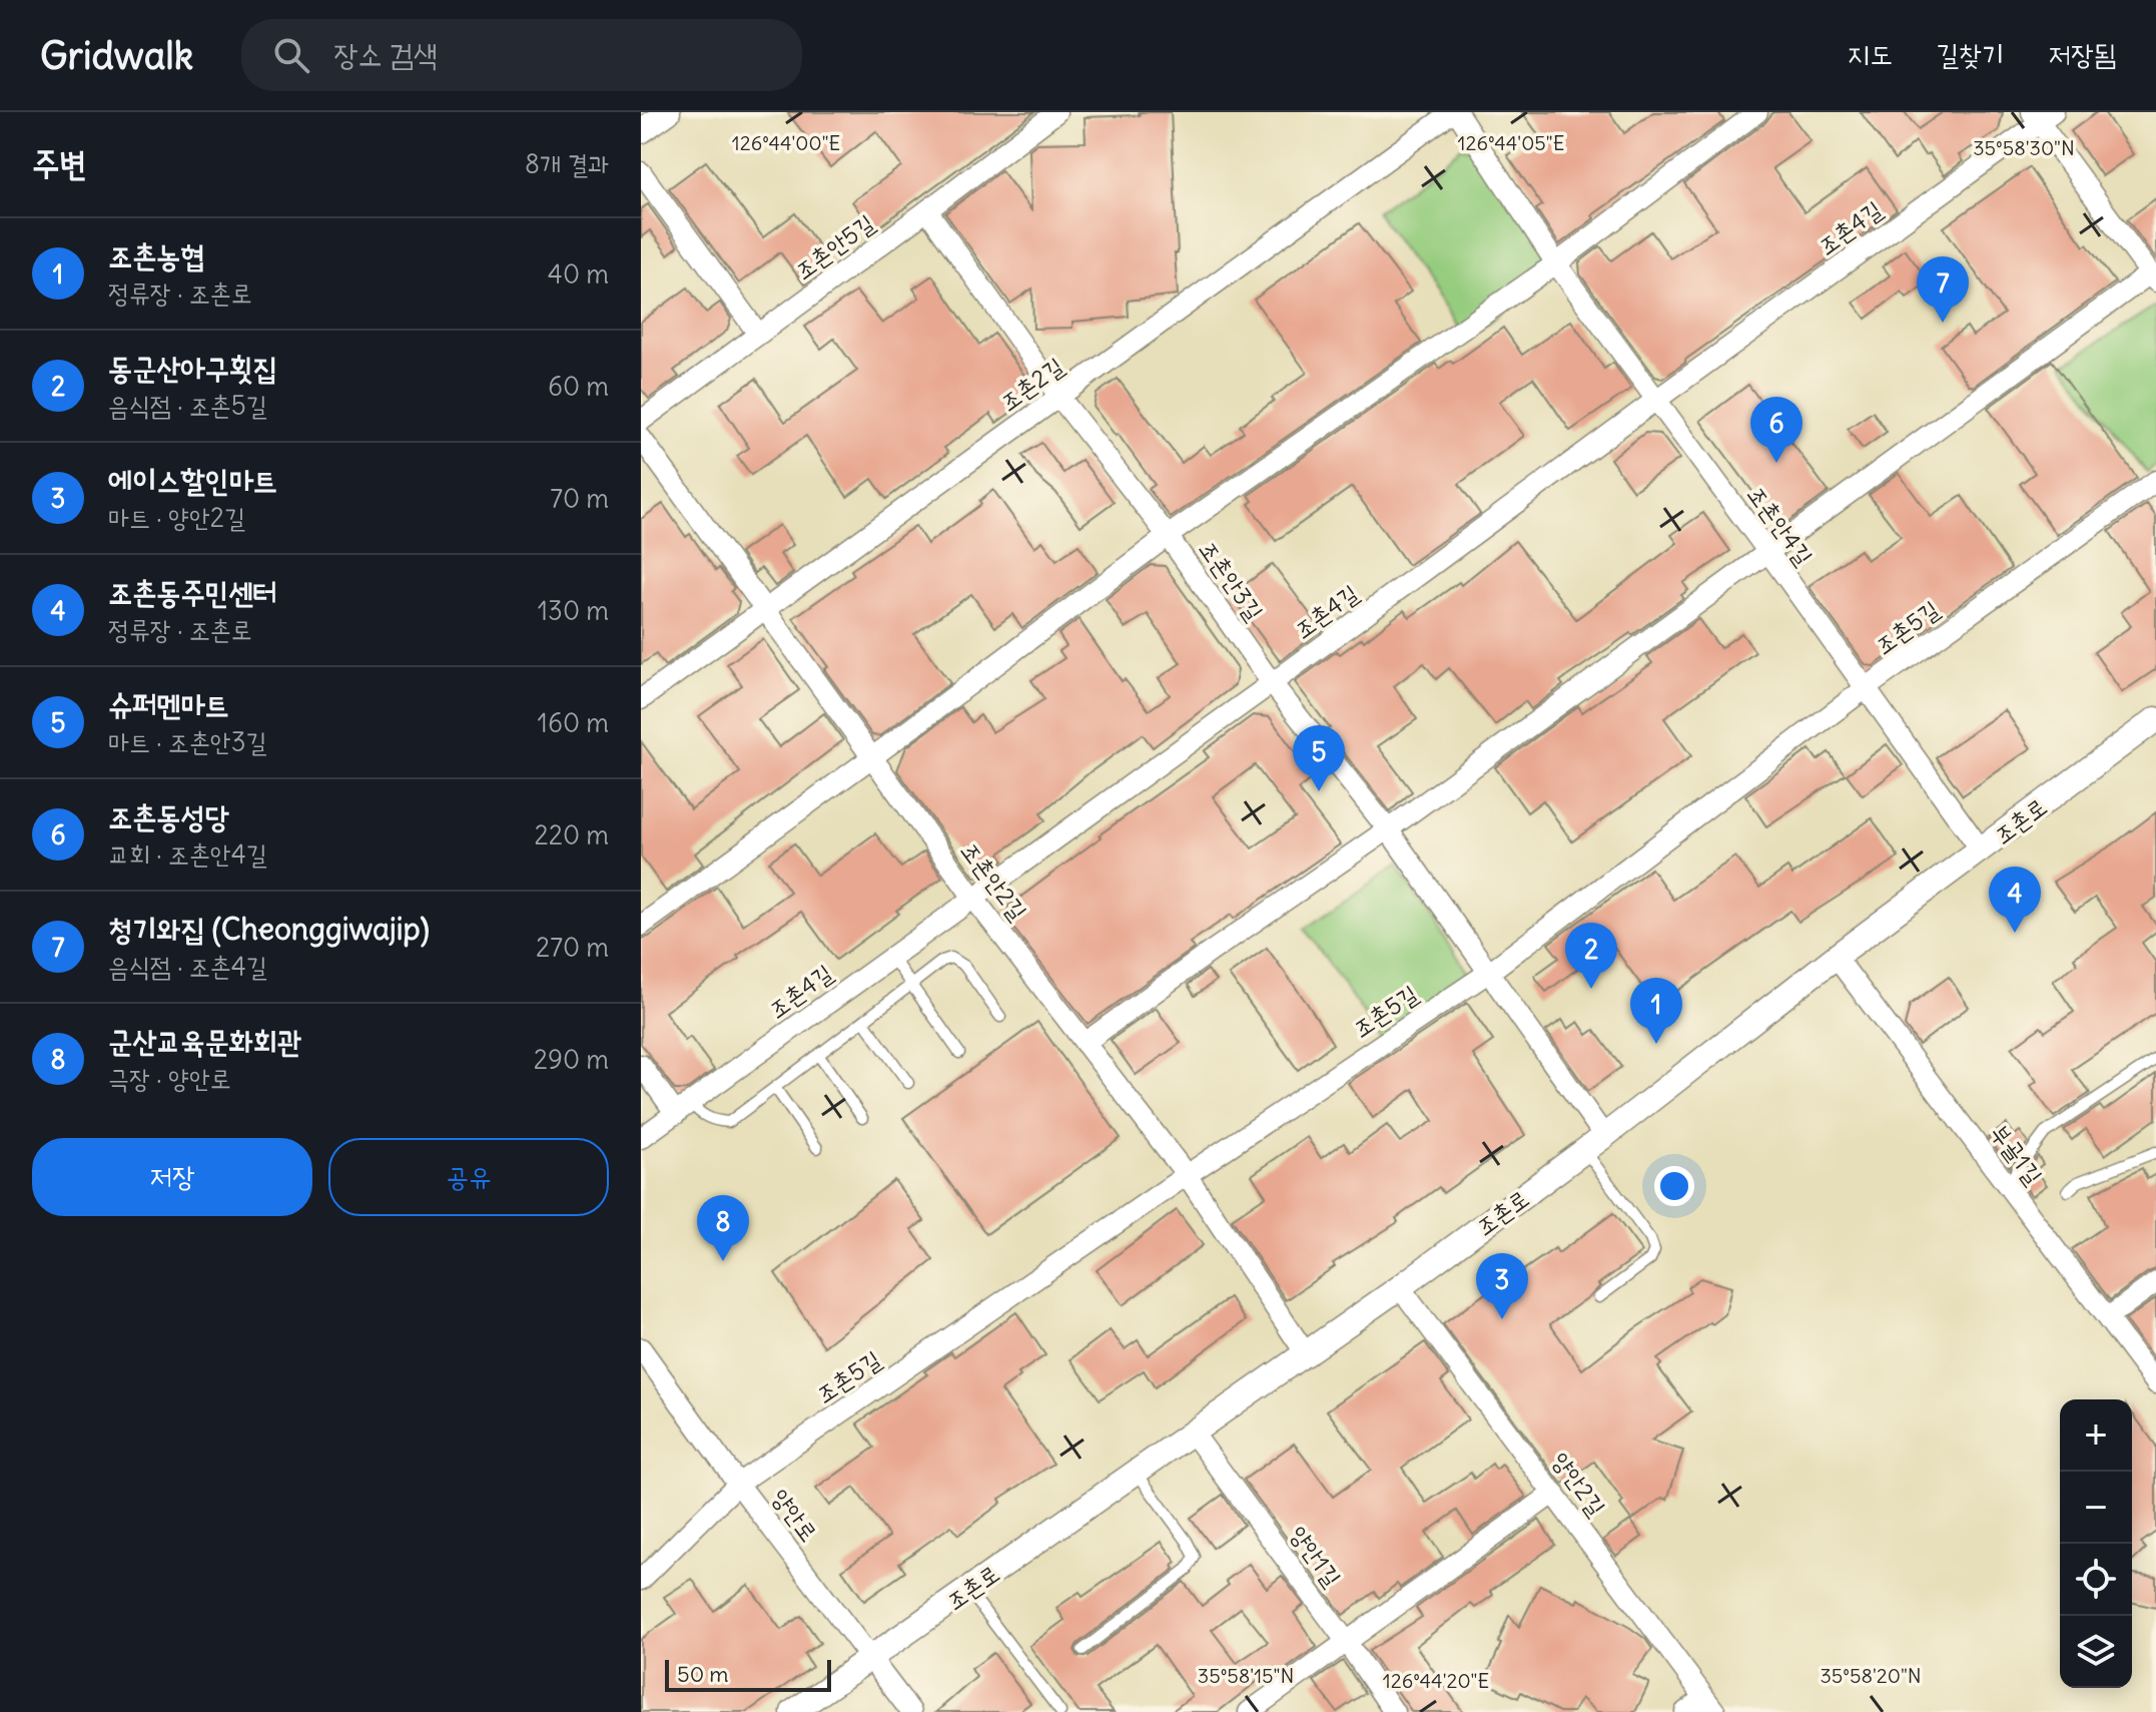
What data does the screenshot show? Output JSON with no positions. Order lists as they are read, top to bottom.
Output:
{
  "streets": {
    "street": [
      "조촌4길",
      "조촌안5길",
      "조촌2길",
      "조촌안4길",
      "조촌안3길",
      "조촌5길",
      "조촌로",
      "조촌안2길",
      "부골1길",
      "양안2길",
      "양안로",
      "양안1길"
    ]
  },
  "crossings": [
    ["조촌4길", "조촌안4길"],
    ["조촌4길", "조촌안3길"],
    ["조촌4길", "조촌안2길"],
    ["조촌안5길", "조촌안3길"],
    ["조촌2길", "조촌안4길"],
    ["조촌2길", "조촌안3길"],
    ["조촌2길", "조촌안2길"],
    ["조촌안4길", "조촌5길"],
    ["조촌안4길", "조촌로"],
    ["조촌안3길", "조촌5길"],
    ["조촌안3길", "조촌로"],
    ["조촌5길", "조촌안2길"],
    ["조촌5길", "양안로"],
    ["조촌로", "조촌안2길"],
    ["조촌로", "부골1길"],
    ["조촌로", "양안2길"],
    ["조촌로", "양안로"],
    ["조촌로", "양안1길"]
  ],
  "scale_bar": "50 m",
  "page": {
    "header": "Gridwalk",
    "search": "장소 검색",
    "nav": ["지도", "길찾기", "저장됨"],
    "heading": ["주변", "8개 결과"],
    "list": [
      {
        "mark": "1",
        "name": "조촌농협",
        "note": "정류장 · 조촌로",
        "value": "40 m"
      },
      {
        "mark": "2",
        "name": "동군산아구횟집",
        "note": "음식점 · 조촌5길",
        "value": "60 m"
      },
      {
        "mark": "3",
        "name": "에이스할인마트",
        "note": "마트 · 양안2길",
        "value": "70 m"
      },
      {
        "mark": "4",
        "name": "조촌동주민센터",
        "note": "정류장 · 조촌로",
        "value": "130 m"
      },
      {
        "mark": "5",
        "name": "슈퍼멘마트",
        "note": "마트 · 조촌안3길",
        "value": "160 m"
      },
      {
        "mark": "6",
        "name": "조촌동성당",
        "note": "교회 · 조촌안4길",
        "value": "220 m"
      },
      {
        "mark": "7",
        "name": "청기와집 (Cheonggiwajip)",
        "note": "음식점 · 조촌4길",
        "value": "270 m"
      },
      {
        "mark": "8",
        "name": "군산교육문화회관",
        "note": "극장 · 양안로",
        "value": "290 m"
      }
    ],
    "pins": [
      "7",
      "6",
      "5",
      "4",
      "2",
      "1",
      "8",
      "3"
    ],
    "buttons": ["저장", "공유"],
    "map_buttons": ["+", "−"],
    "scale": "50 m"
  },
  "coordinates": [
    "126°44'00\"E",
    "126°44'05\"E",
    "35°58'30\"N",
    "35°58'15\"N",
    "35°58'20\"N",
    "126°44'20\"E"
  ]
}
